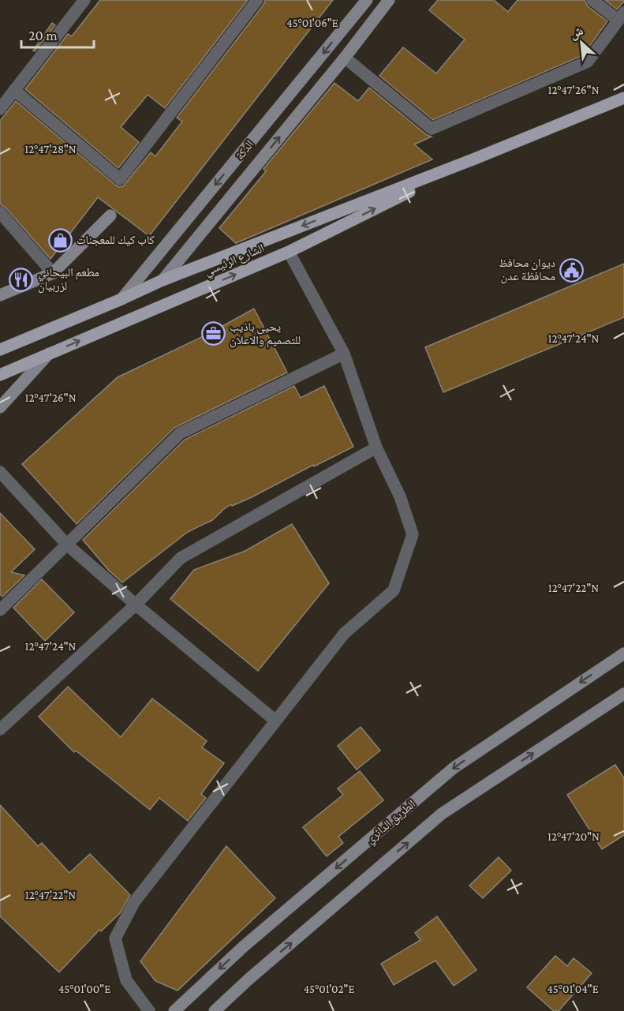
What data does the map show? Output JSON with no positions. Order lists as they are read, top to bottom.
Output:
{
  "streets": {
    "main road": ["الدكة", "الشارع الرئيسي", "الطريق الدائري"]
  },
  "crossings": [
    ["الدكة", "الشارع الرئيسي"]
  ],
  "places": {
    "shop": ["كاب كيك للمعجنات"],
    "public building": ["ديوان محافظ محافظة عدن"],
    "restaurant": ["مطعم البيحاني لزربيان"],
    "office": ["يحيى باذيب للتصميم والاعلان"]
  },
  "scale_bar": "20 m",
  "north": "top left",
  "coordinates": [
    "45°01'06\"E",
    "12°47'26\"N",
    "12°47'28\"N",
    "12°47'24\"N",
    "12°47'22\"N",
    "12°47'20\"N",
    "45°01'00\"E",
    "45°01'02\"E",
    "45°01'04\"E"
  ]
}
